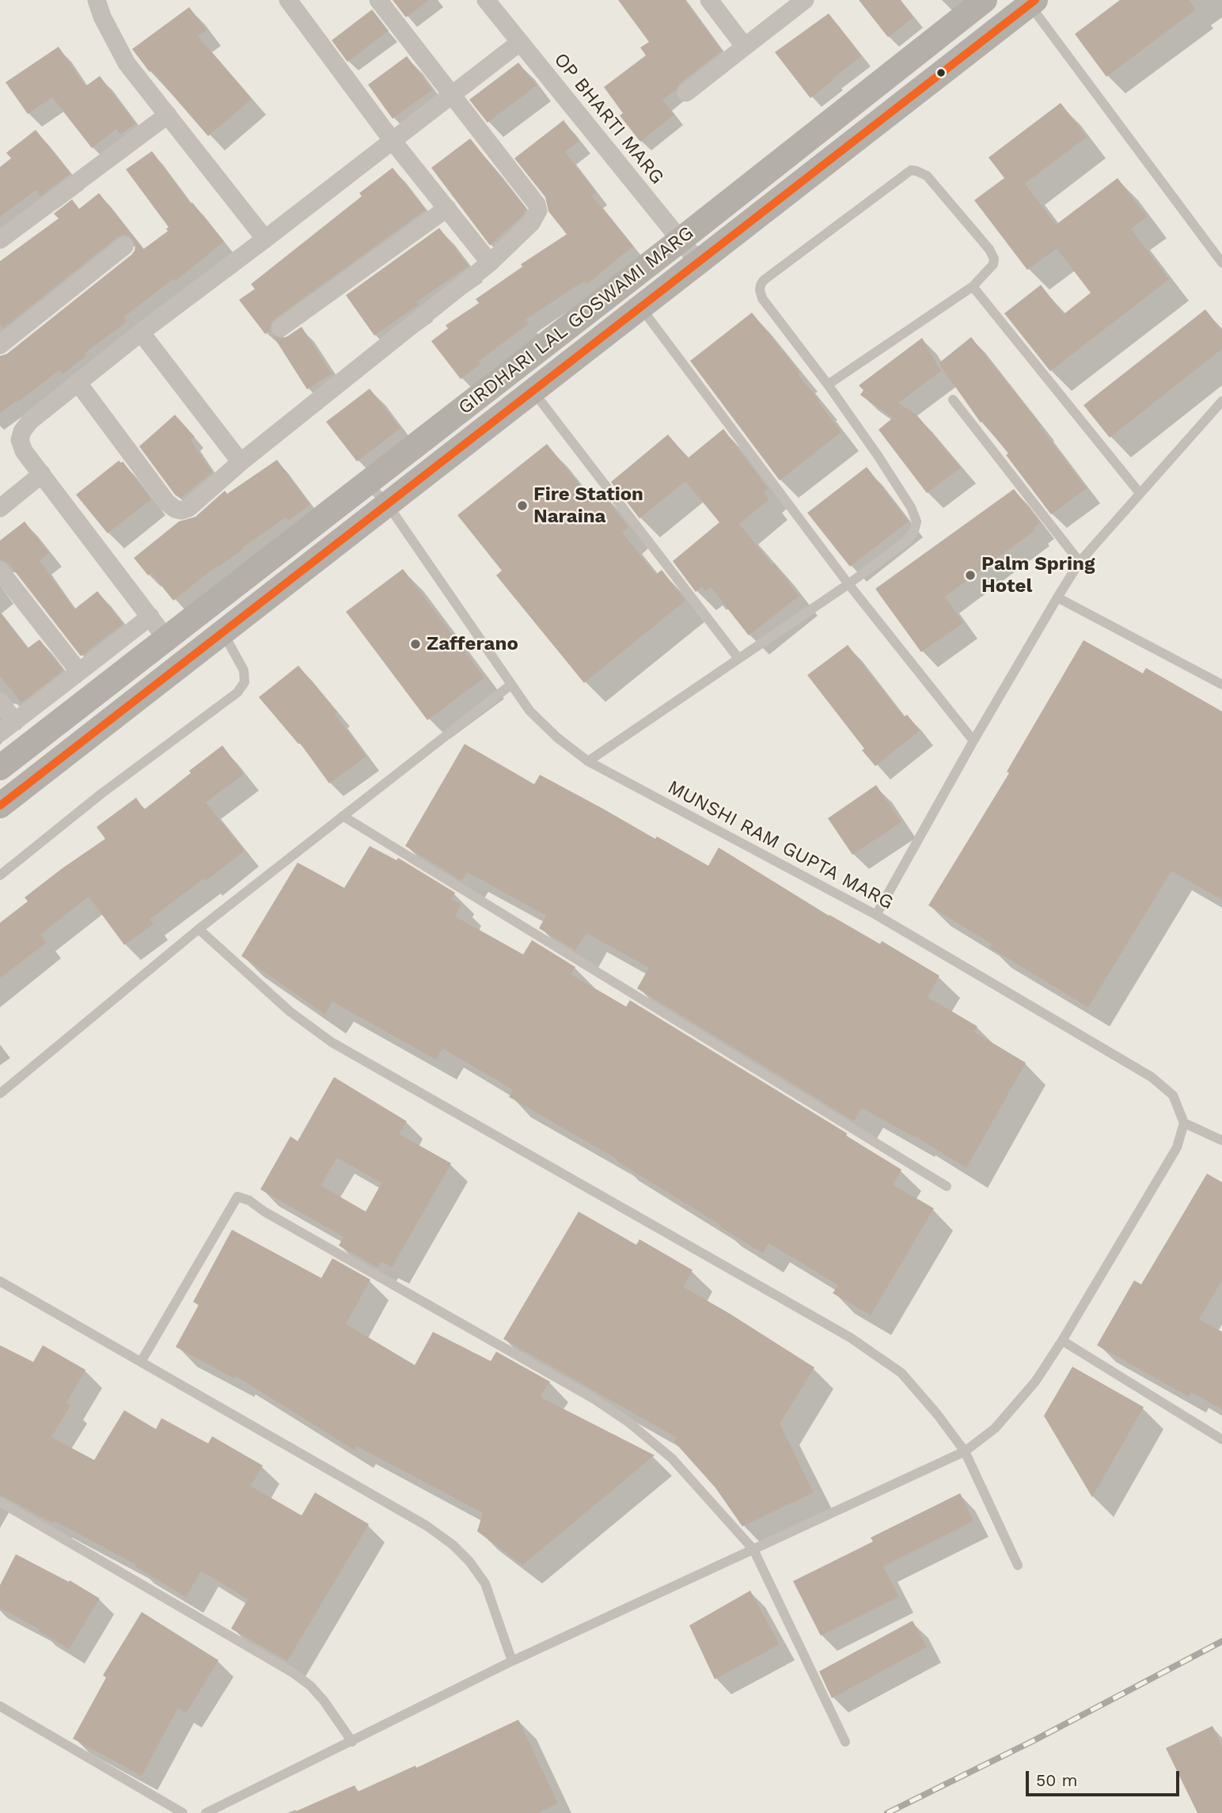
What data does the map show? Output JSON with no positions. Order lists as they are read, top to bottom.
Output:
{
  "streets": {
    "main road": ["GIRDHARI LAL GOSWAMI MARG"],
    "street": ["OP BHARTI MARG"],
    "lane": ["MUNSHI RAM GUPTA MARG"]
  },
  "crossings": [
    ["OP BHARTI MARG", "GIRDHARI LAL GOSWAMI MARG"],
    ["GIRDHARI LAL GOSWAMI MARG", "MUNSHI RAM GUPTA MARG"]
  ],
  "places": ["Fire Station Naraina", "Palm Spring Hotel", "Zafferano"],
  "scale_bar": "50 m"
}
